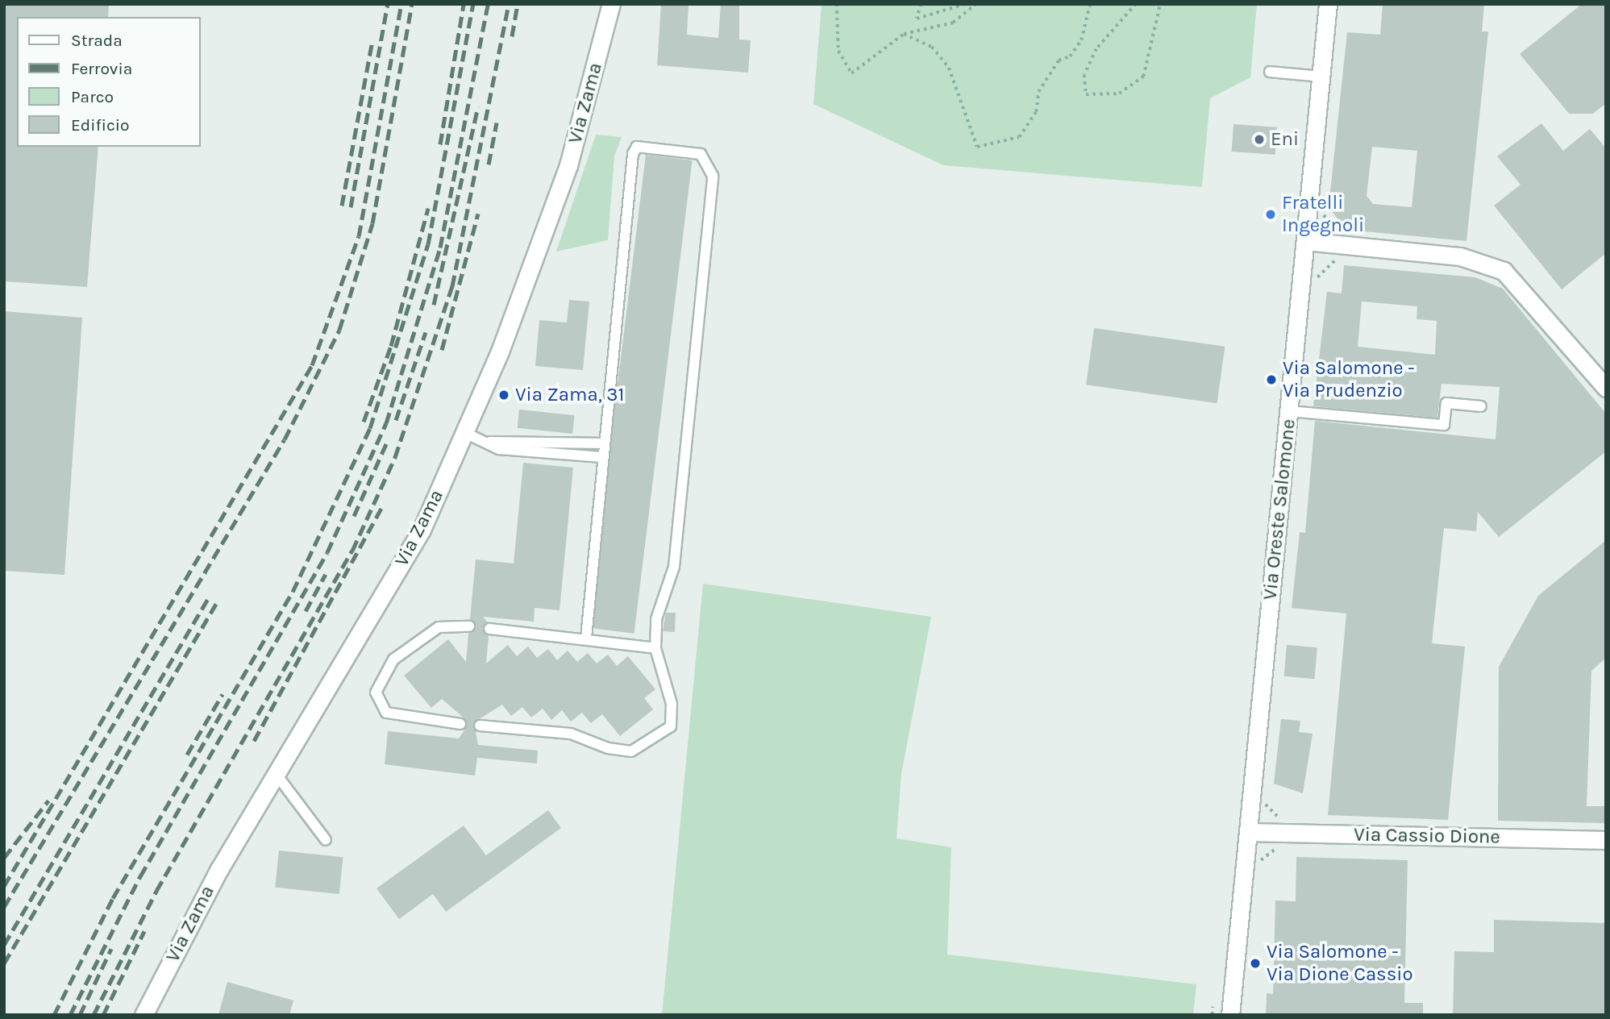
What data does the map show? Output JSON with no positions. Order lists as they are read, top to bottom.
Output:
{
  "streets": {
    "street": ["Via Zama", "Via Oreste Salomone", "Via Cassio Dione"]
  },
  "crossings": [
    ["Via Oreste Salomone", "Via Cassio Dione"]
  ],
  "places": [
    "Eni",
    "Fratelli Ingegnoli",
    "Via Salomone - Via Prudenzio",
    "Via Zama, 31",
    "Via Salomone - Via Dione Cassio"
  ],
  "legend": [
    "Strada",
    "Ferrovia",
    "Parco",
    "Edificio"
  ]
}
